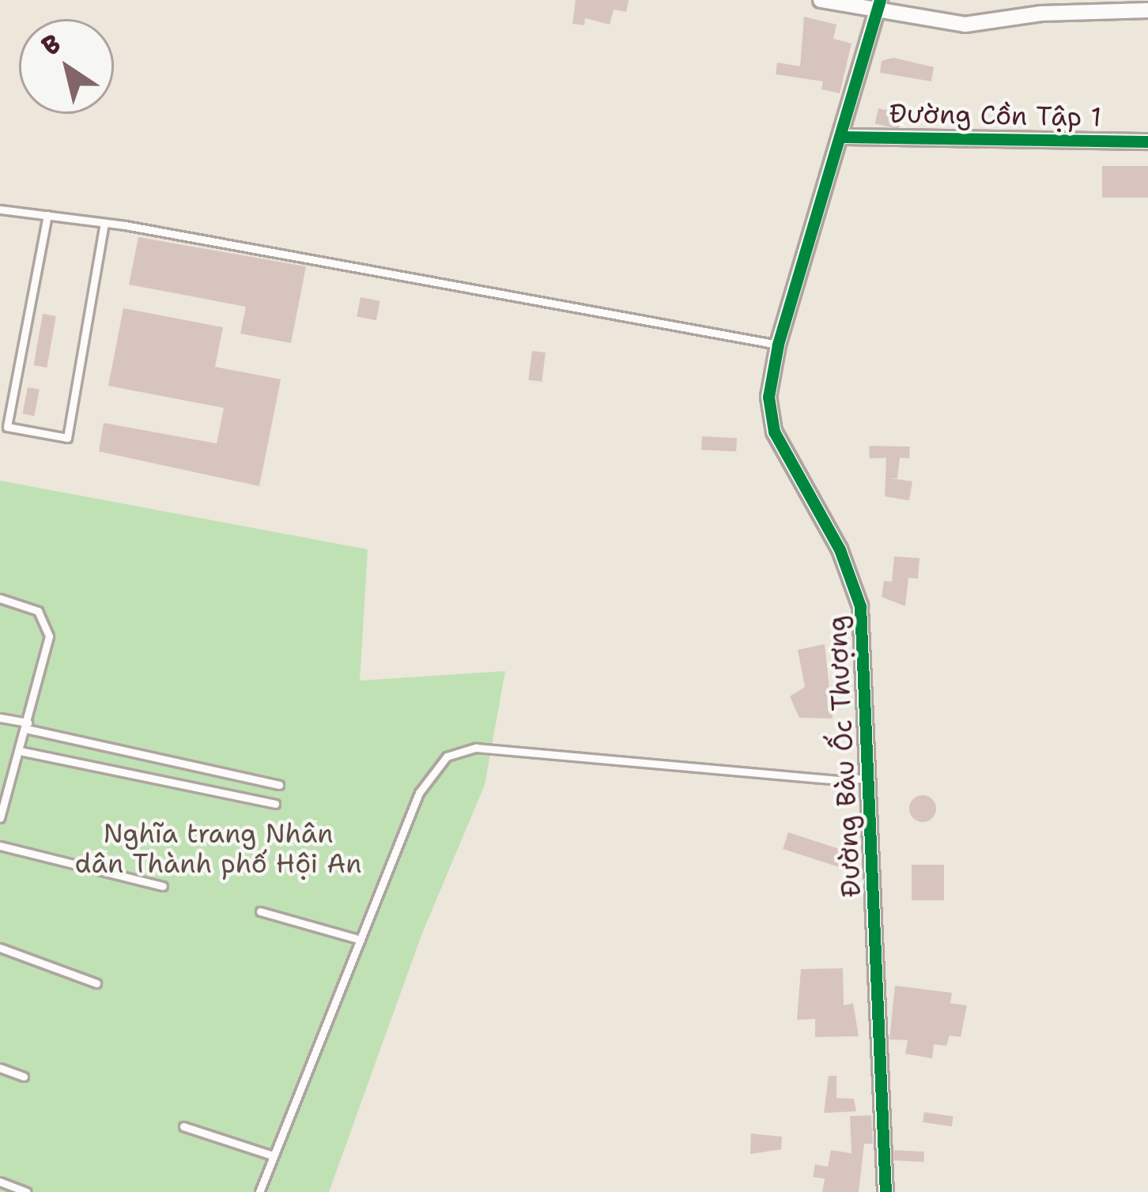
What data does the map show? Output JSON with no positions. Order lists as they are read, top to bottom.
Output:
{
  "streets": {
    "street": ["Đường Cồn Tập 1", "Đường Bàu Ốc Thượng"]
  },
  "crossings": [
    ["Đường Cồn Tập 1", "Đường Bàu Ốc Thượng"]
  ],
  "parks": ["Nghĩa trang Nhân dân Thành phố Hội An"],
  "north": "top left"
}
